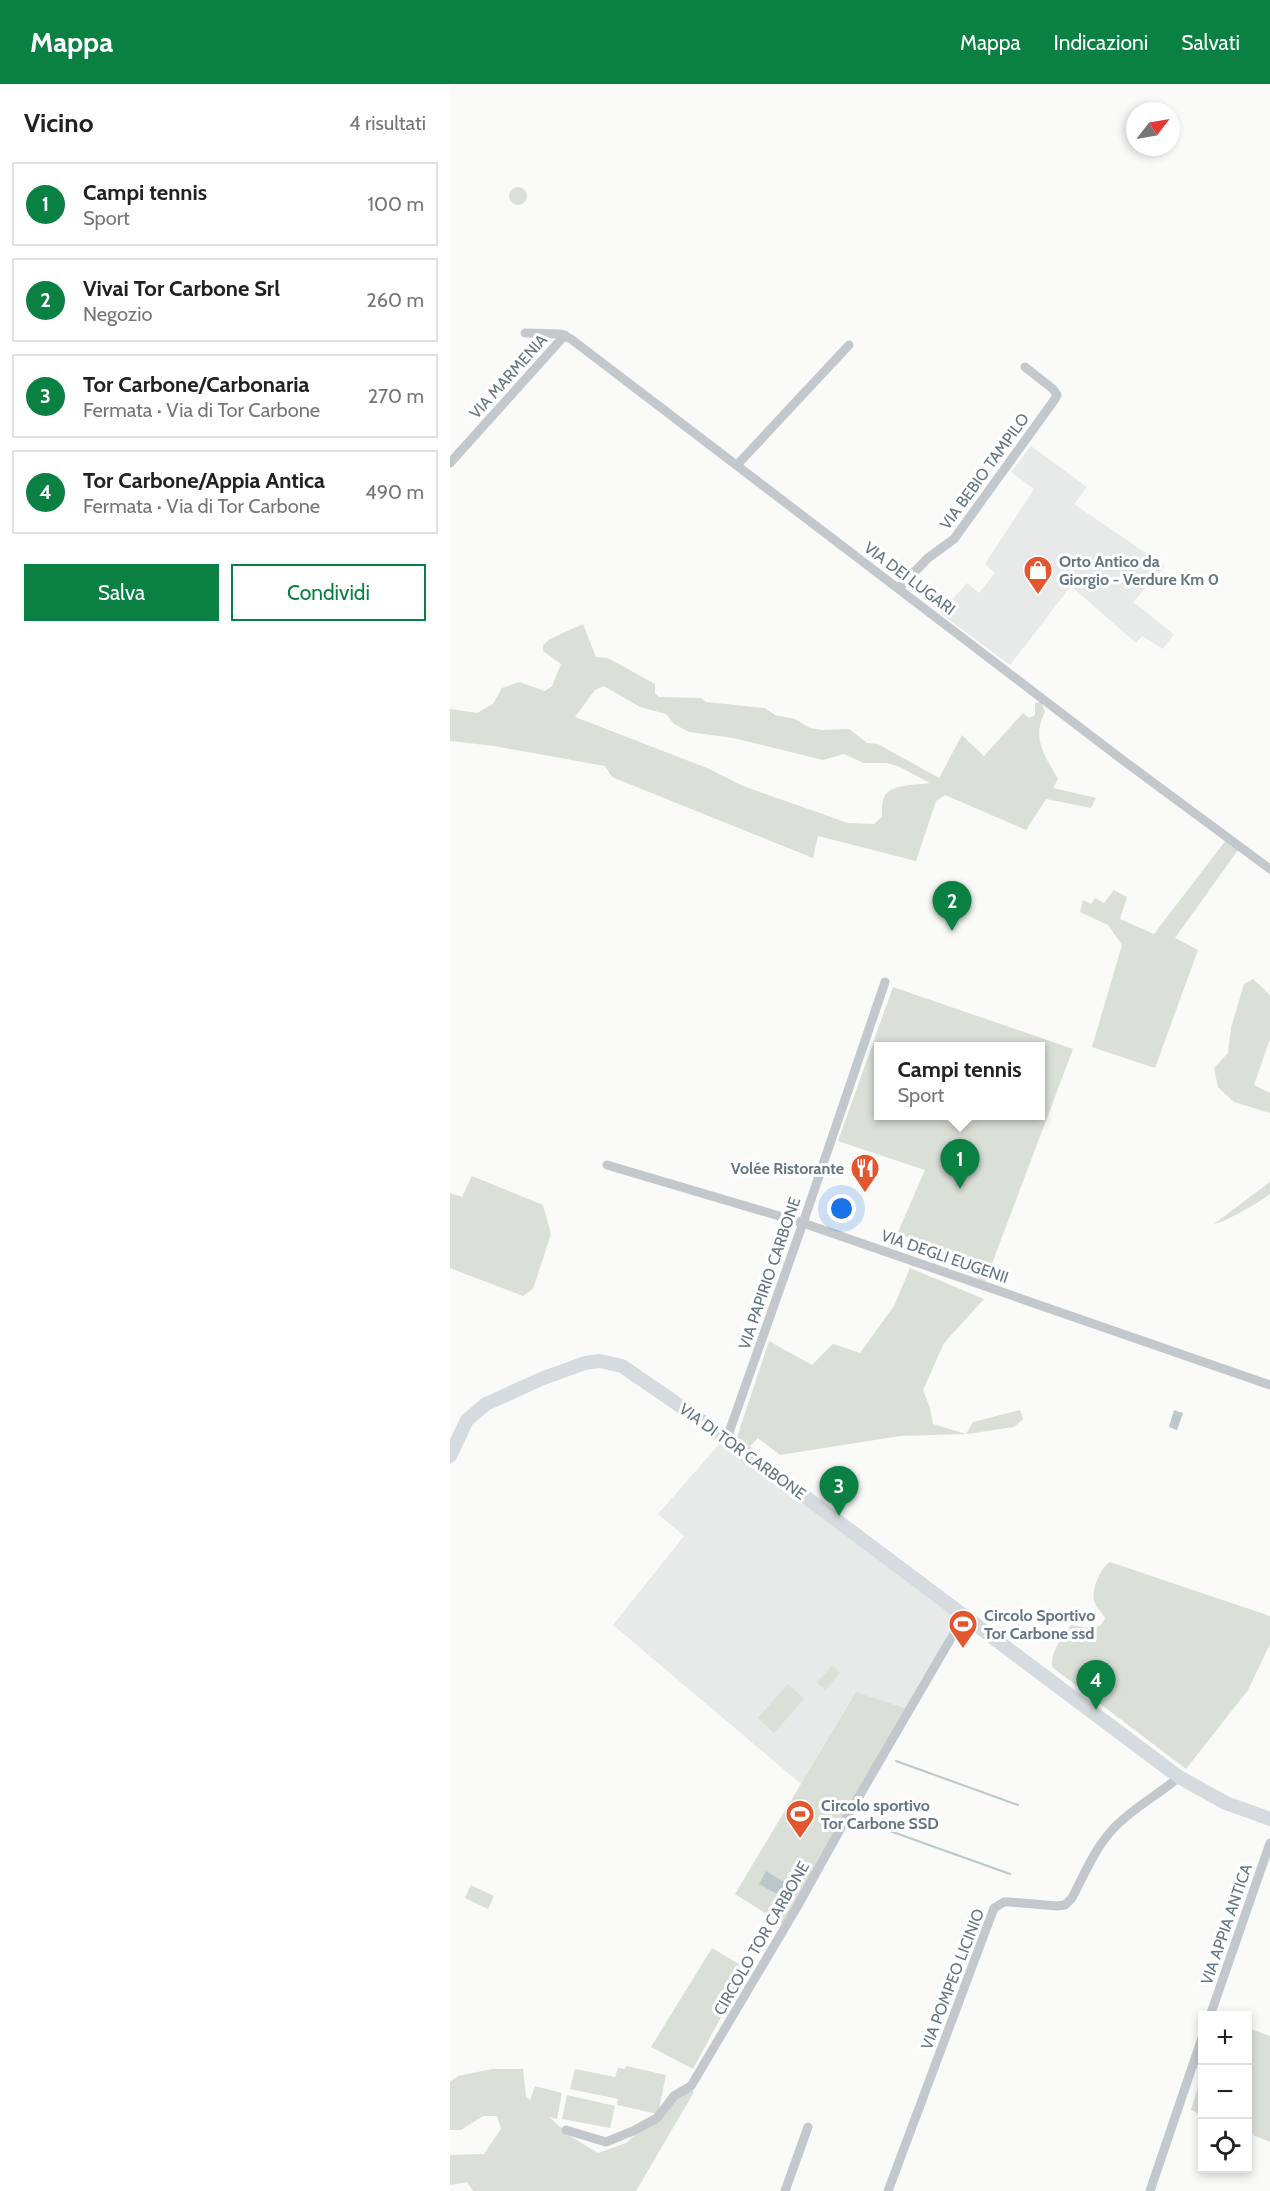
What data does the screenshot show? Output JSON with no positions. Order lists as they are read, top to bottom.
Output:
{
  "streets": {
    "main road": ["VIA DI TOR CARBONE"],
    "street": [
      "VIA MARMENIA",
      "VIA BEBIO TAMPILO",
      "VIA DEI LUGARI",
      "VIA DEGLI EUGENII",
      "VIA PAPIRIO CARBONE",
      "VIA APPIA ANTICA",
      "CIRCOLO TOR CARBONE",
      "VIA POMPEO LICINIO"
    ]
  },
  "crossings": [
    ["VIA MARMENIA", "VIA DEI LUGARI"],
    ["VIA BEBIO TAMPILO", "VIA DEI LUGARI"],
    ["VIA DEGLI EUGENII", "VIA PAPIRIO CARBONE"],
    ["VIA PAPIRIO CARBONE", "VIA DI TOR CARBONE"],
    ["VIA DI TOR CARBONE", "CIRCOLO TOR CARBONE"],
    ["VIA DI TOR CARBONE", "VIA POMPEO LICINIO"]
  ],
  "places": {
    "shop": ["Orto Antico da Giorgio - Verdure Km 0"],
    "restaurant": ["Volée Ristorante"],
    "sports": ["Circolo Sportivo Tor Carbone ssd", "Circolo sportivo Tor Carbone SSD"]
  },
  "north": "top right",
  "page": {
    "header": "Mappa",
    "nav": ["Mappa", "Indicazioni", "Salvati"],
    "heading": ["Vicino", "4 risultati"],
    "list": [
      {
        "mark": "1",
        "name": "Campi tennis",
        "note": "Sport",
        "value": "100 m"
      },
      {
        "mark": "2",
        "name": "Vivai Tor Carbone Srl",
        "note": "Negozio",
        "value": "260 m"
      },
      {
        "mark": "3",
        "name": "Tor Carbone/Carbonaria",
        "note": "Fermata · Via di Tor Carbone",
        "value": "270 m"
      },
      {
        "mark": "4",
        "name": "Tor Carbone/Appia Antica",
        "note": "Fermata · Via di Tor Carbone",
        "value": "490 m"
      }
    ],
    "buttons": ["Salva", "Condividi"],
    "pins": [
      "2",
      "1",
      "3",
      "4"
    ],
    "popup": ["Campi tennis", "Sport"],
    "map_buttons": ["+", "−"]
  }
}
